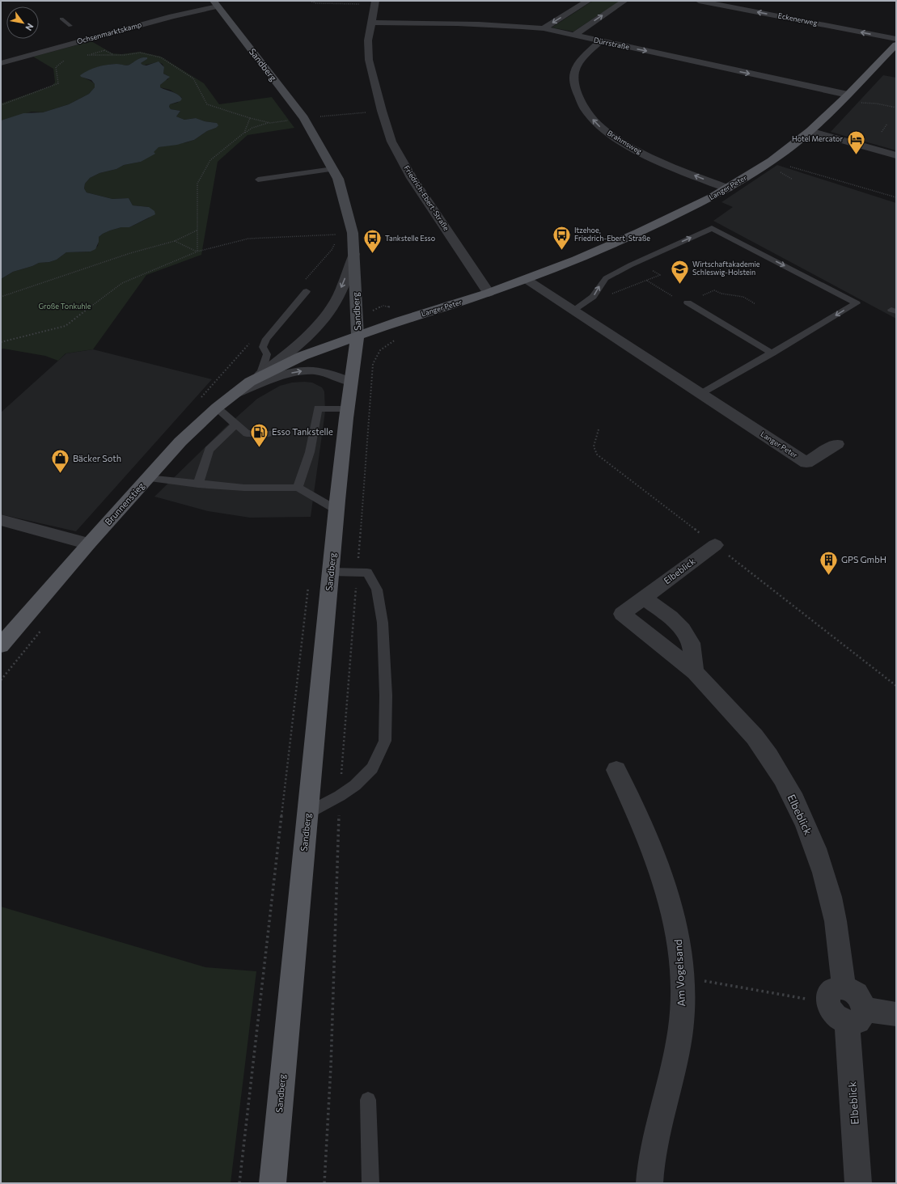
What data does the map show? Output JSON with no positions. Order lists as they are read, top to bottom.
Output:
{
  "streets": {
    "main road": ["Sandberg", "Langer Peter", "Brunnenstieg"],
    "street": [
      "Eckenerweg",
      "Ochsenmarktskamp",
      "Dürrstraße",
      "Brahmsweg",
      "Friedrich-Ebert-Straße",
      "Elbeblick",
      "Am Vogelsand"
    ]
  },
  "crossings": [
    ["Ochsenmarktskamp", "Sandberg"],
    ["Dürrstraße", "Brahmsweg"],
    ["Dürrstraße", "Langer Peter"],
    ["Dürrstraße", "Friedrich-Ebert-Straße"],
    ["Sandberg", "Langer Peter"],
    ["Sandberg", "Brunnenstieg"],
    ["Brahmsweg", "Langer Peter"],
    ["Langer Peter", "Friedrich-Ebert-Straße"],
    ["Langer Peter", "Brunnenstieg"]
  ],
  "one_way": ["Dürrstraße"],
  "parks": ["Große Tonkuhle"],
  "places": {
    "hotel": ["Hotel Mercator"],
    "bus stop": ["Itzehoe, Friedrich-Ebert-Straße", "Tankstelle Esso"],
    "school or university": ["Wirtschaftakademie Schleswig-Holstein"],
    "fuel station": ["Esso Tankstelle"],
    "shop": ["Bäcker Soth"],
    "building": ["GPS GmbH"]
  },
  "north": "bottom right"
}
